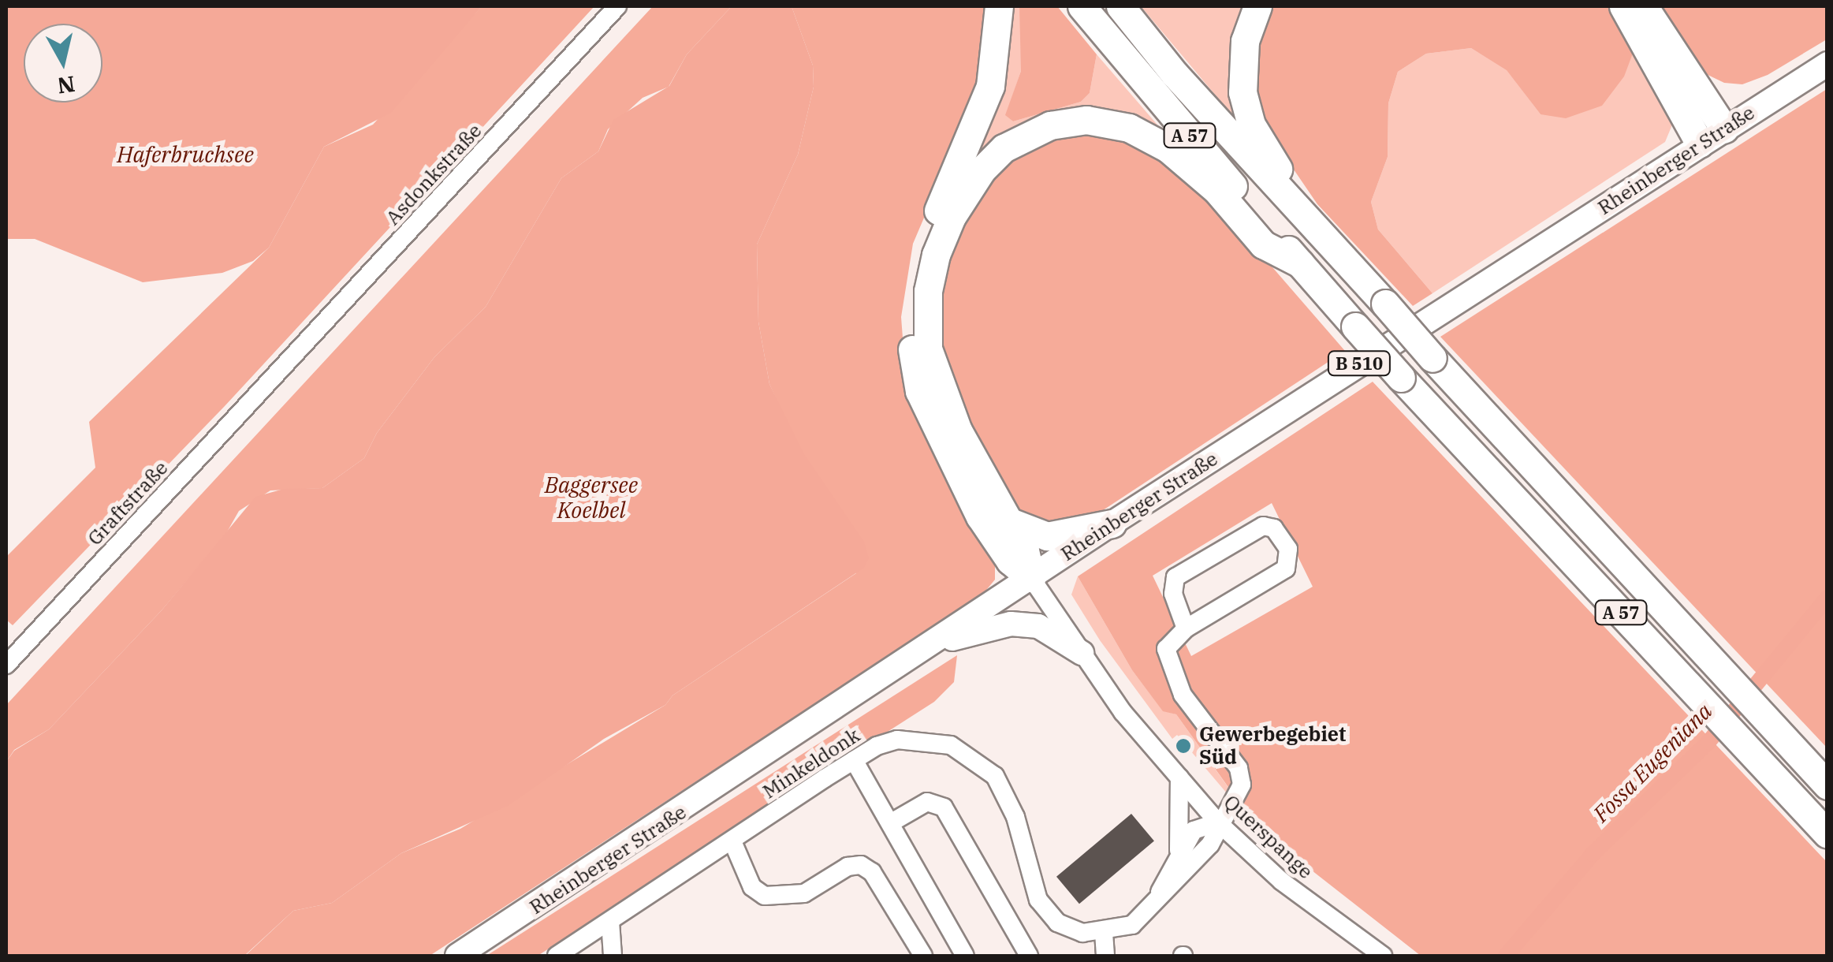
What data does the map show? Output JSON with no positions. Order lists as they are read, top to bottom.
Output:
{
  "streets": {
    "highway": ["A 57"],
    "main road": ["Rheinberger Straße", "B 510"],
    "street": [
      "Asdonkstraße",
      "Graftstraße",
      "Minkeldonk",
      "Querspange"
    ]
  },
  "crossings": [
    ["Rheinberger Straße", "Querspange"],
    ["Asdonkstraße", "Graftstraße"]
  ],
  "water": ["Haferbruchsee", "Baggersee Koelbel", "Fossa Eugeniana"],
  "places": ["Gewerbegebiet Süd"],
  "north": "bottom"
}
